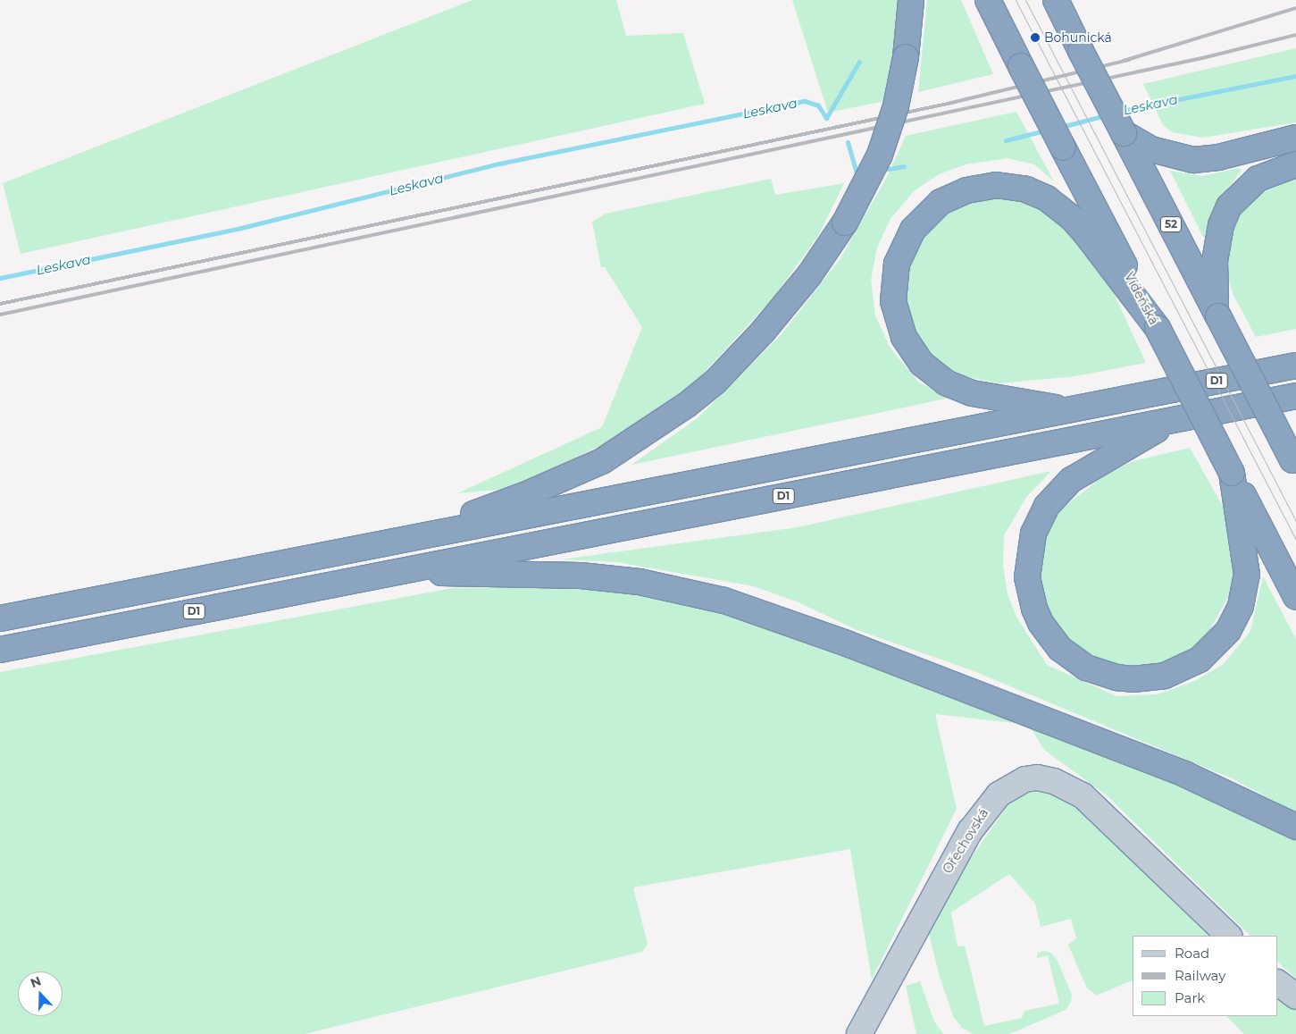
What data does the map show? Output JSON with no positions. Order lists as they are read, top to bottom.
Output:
{
  "streets": {
    "highway": ["52", "Vídeňská", "D1"],
    "street": ["Ořechovská"]
  },
  "water": ["Leskava"],
  "places": ["Bohunická"],
  "legend": ["Road", "Railway", "Park"],
  "north": "top"
}
